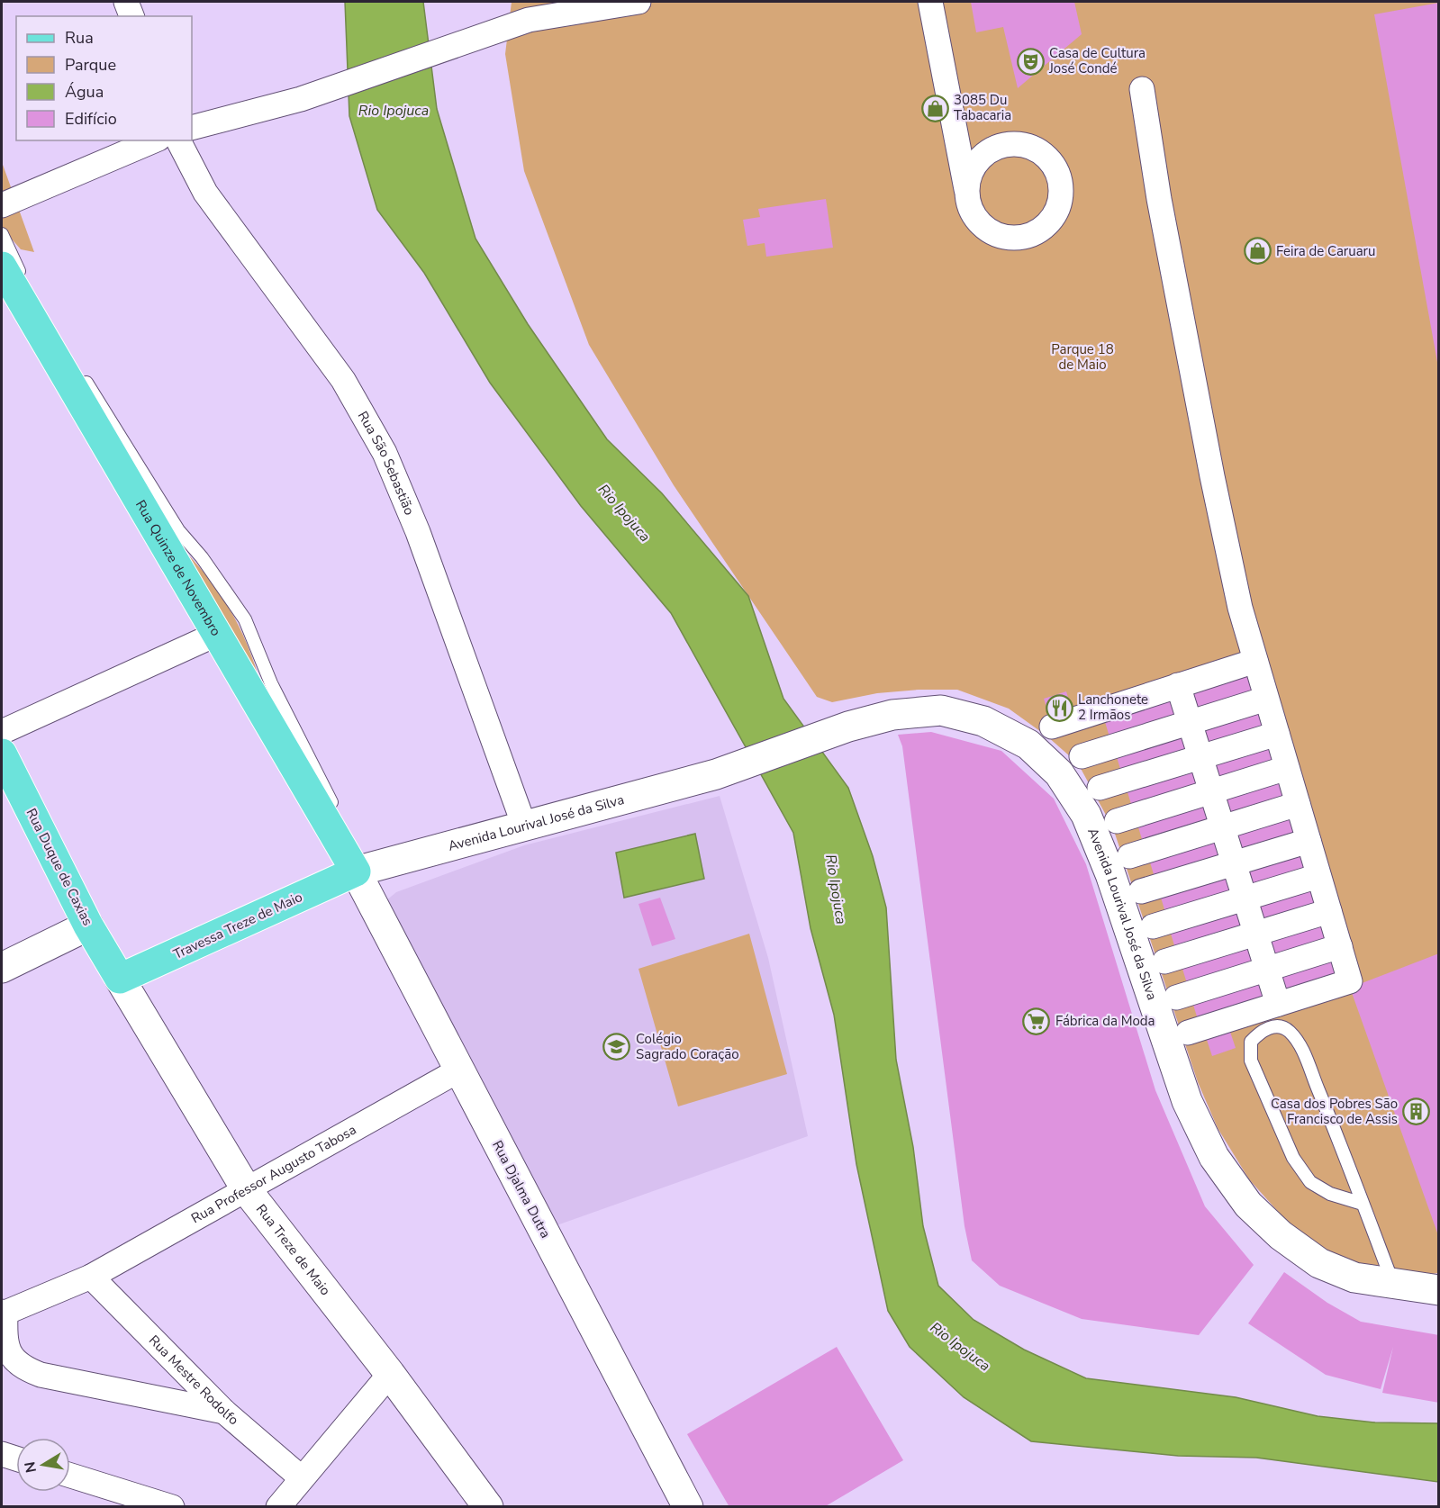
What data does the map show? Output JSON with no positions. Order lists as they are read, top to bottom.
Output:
{
  "streets": {
    "main road": ["Rua Quinze de Novembro", "Rua Duque de Caxias", "Travessa Treze de Maio"],
    "street": [
      "Rua São Sebastião",
      "Avenida Lourival José da Silva",
      "Rua Professor Augusto Tabosa",
      "Rua Djalma Dutra",
      "Rua Treze de Maio",
      "Rua Mestre Rodolfo"
    ]
  },
  "crossings": [
    ["Rua São Sebastião", "Avenida Lourival José da Silva"],
    ["Rua Quinze de Novembro", "Avenida Lourival José da Silva"],
    ["Rua Quinze de Novembro", "Travessa Treze de Maio"],
    ["Rua Quinze de Novembro", "Rua Djalma Dutra"],
    ["Avenida Lourival José da Silva", "Travessa Treze de Maio"],
    ["Avenida Lourival José da Silva", "Rua Djalma Dutra"],
    ["Rua Duque de Caxias", "Travessa Treze de Maio"],
    ["Rua Duque de Caxias", "Rua Treze de Maio"],
    ["Travessa Treze de Maio", "Rua Djalma Dutra"],
    ["Travessa Treze de Maio", "Rua Treze de Maio"],
    ["Rua Professor Augusto Tabosa", "Rua Djalma Dutra"],
    ["Rua Professor Augusto Tabosa", "Rua Treze de Maio"],
    ["Rua Professor Augusto Tabosa", "Rua Mestre Rodolfo"]
  ],
  "water": ["Rio Ipojuca"],
  "parks": ["Parque 18 de Maio"],
  "places": {
    "theatre": ["Casa de Cultura José Condé"],
    "shop": ["3085 Du Tabacaria", "Feira de Caruaru"],
    "restaurant": ["Lanchonete 2 Irmãos"],
    "supermarket": ["Fábrica da Moda"],
    "school or university": ["Colégio Sagrado Coração"],
    "building": ["Casa dos Pobres São Francisco de Assis"]
  },
  "legend": [
    "Rua",
    "Parque",
    "Água",
    "Edifício"
  ],
  "north": "left"
}
